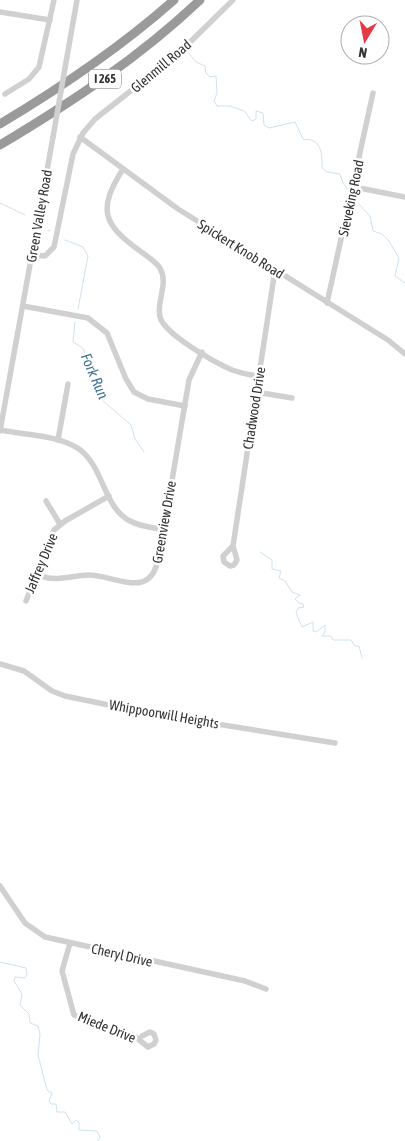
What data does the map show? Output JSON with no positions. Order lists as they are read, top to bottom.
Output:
{
  "streets": {
    "highway": ["I 265"],
    "street": [
      "Glenmill Road",
      "Sieveking Road",
      "Green Valley Road",
      "Spickert Knob Road",
      "Chadwood Drive",
      "Greenview Drive",
      "Jaffrey Drive",
      "Whippoorwill Heights",
      "Cheryl Drive",
      "Miede Drive"
    ]
  },
  "crossings": [
    ["Glenmill Road", "Green Valley Road"],
    ["Glenmill Road", "Spickert Knob Road"],
    ["Sieveking Road", "Spickert Knob Road"],
    ["Spickert Knob Road", "Chadwood Drive"],
    ["Greenview Drive", "Jaffrey Drive"],
    ["Cheryl Drive", "Miede Drive"]
  ],
  "water": ["Fork Run"],
  "north": "bottom"
}
